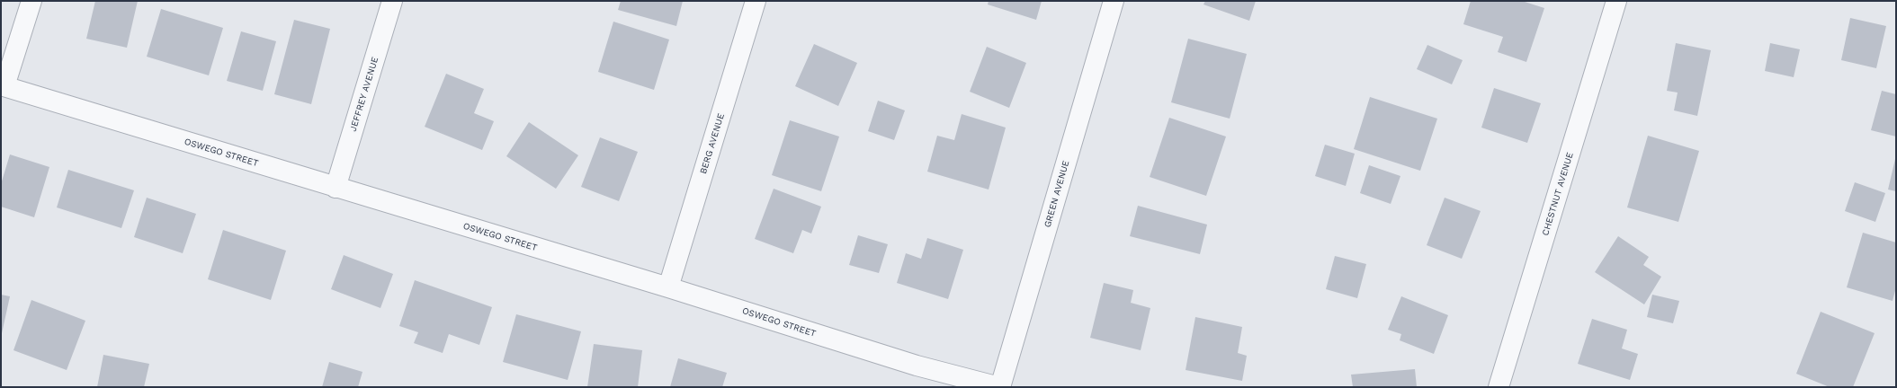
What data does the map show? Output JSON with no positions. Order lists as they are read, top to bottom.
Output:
{
  "streets": {
    "street": [
      "JEFFREY AVENUE",
      "BERG AVENUE",
      "OSWEGO STREET",
      "GREEN AVENUE",
      "CHESTNUT AVENUE"
    ]
  },
  "crossings": [
    ["JEFFREY AVENUE", "OSWEGO STREET"],
    ["BERG AVENUE", "OSWEGO STREET"],
    ["OSWEGO STREET", "GREEN AVENUE"]
  ]
}
